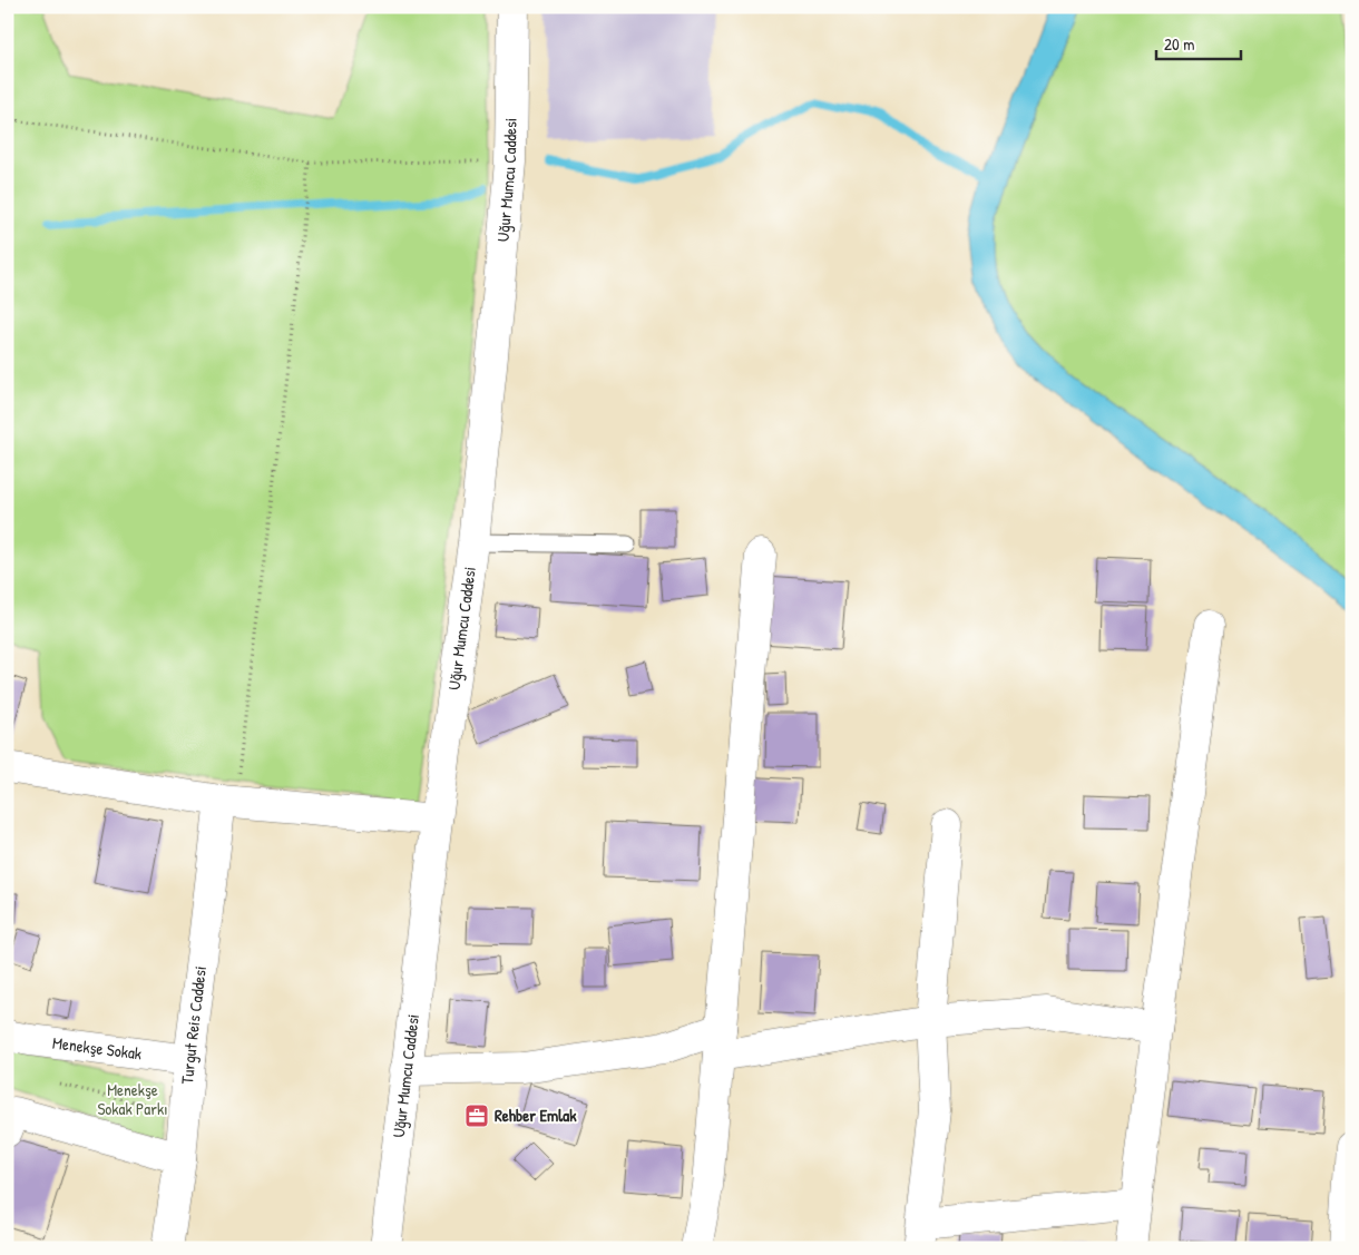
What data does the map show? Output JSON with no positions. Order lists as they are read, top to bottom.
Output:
{
  "streets": {
    "street": ["Uğur Mumcu Caddesi", "Turgut Reis Caddesi", "Menekşe Sokak"]
  },
  "crossings": [
    ["Turgut Reis Caddesi", "Menekşe Sokak"]
  ],
  "parks": ["Menekşe Sokak Parkı"],
  "places": {
    "office": ["Rehber Emlak"]
  },
  "scale_bar": "20 m"
}
